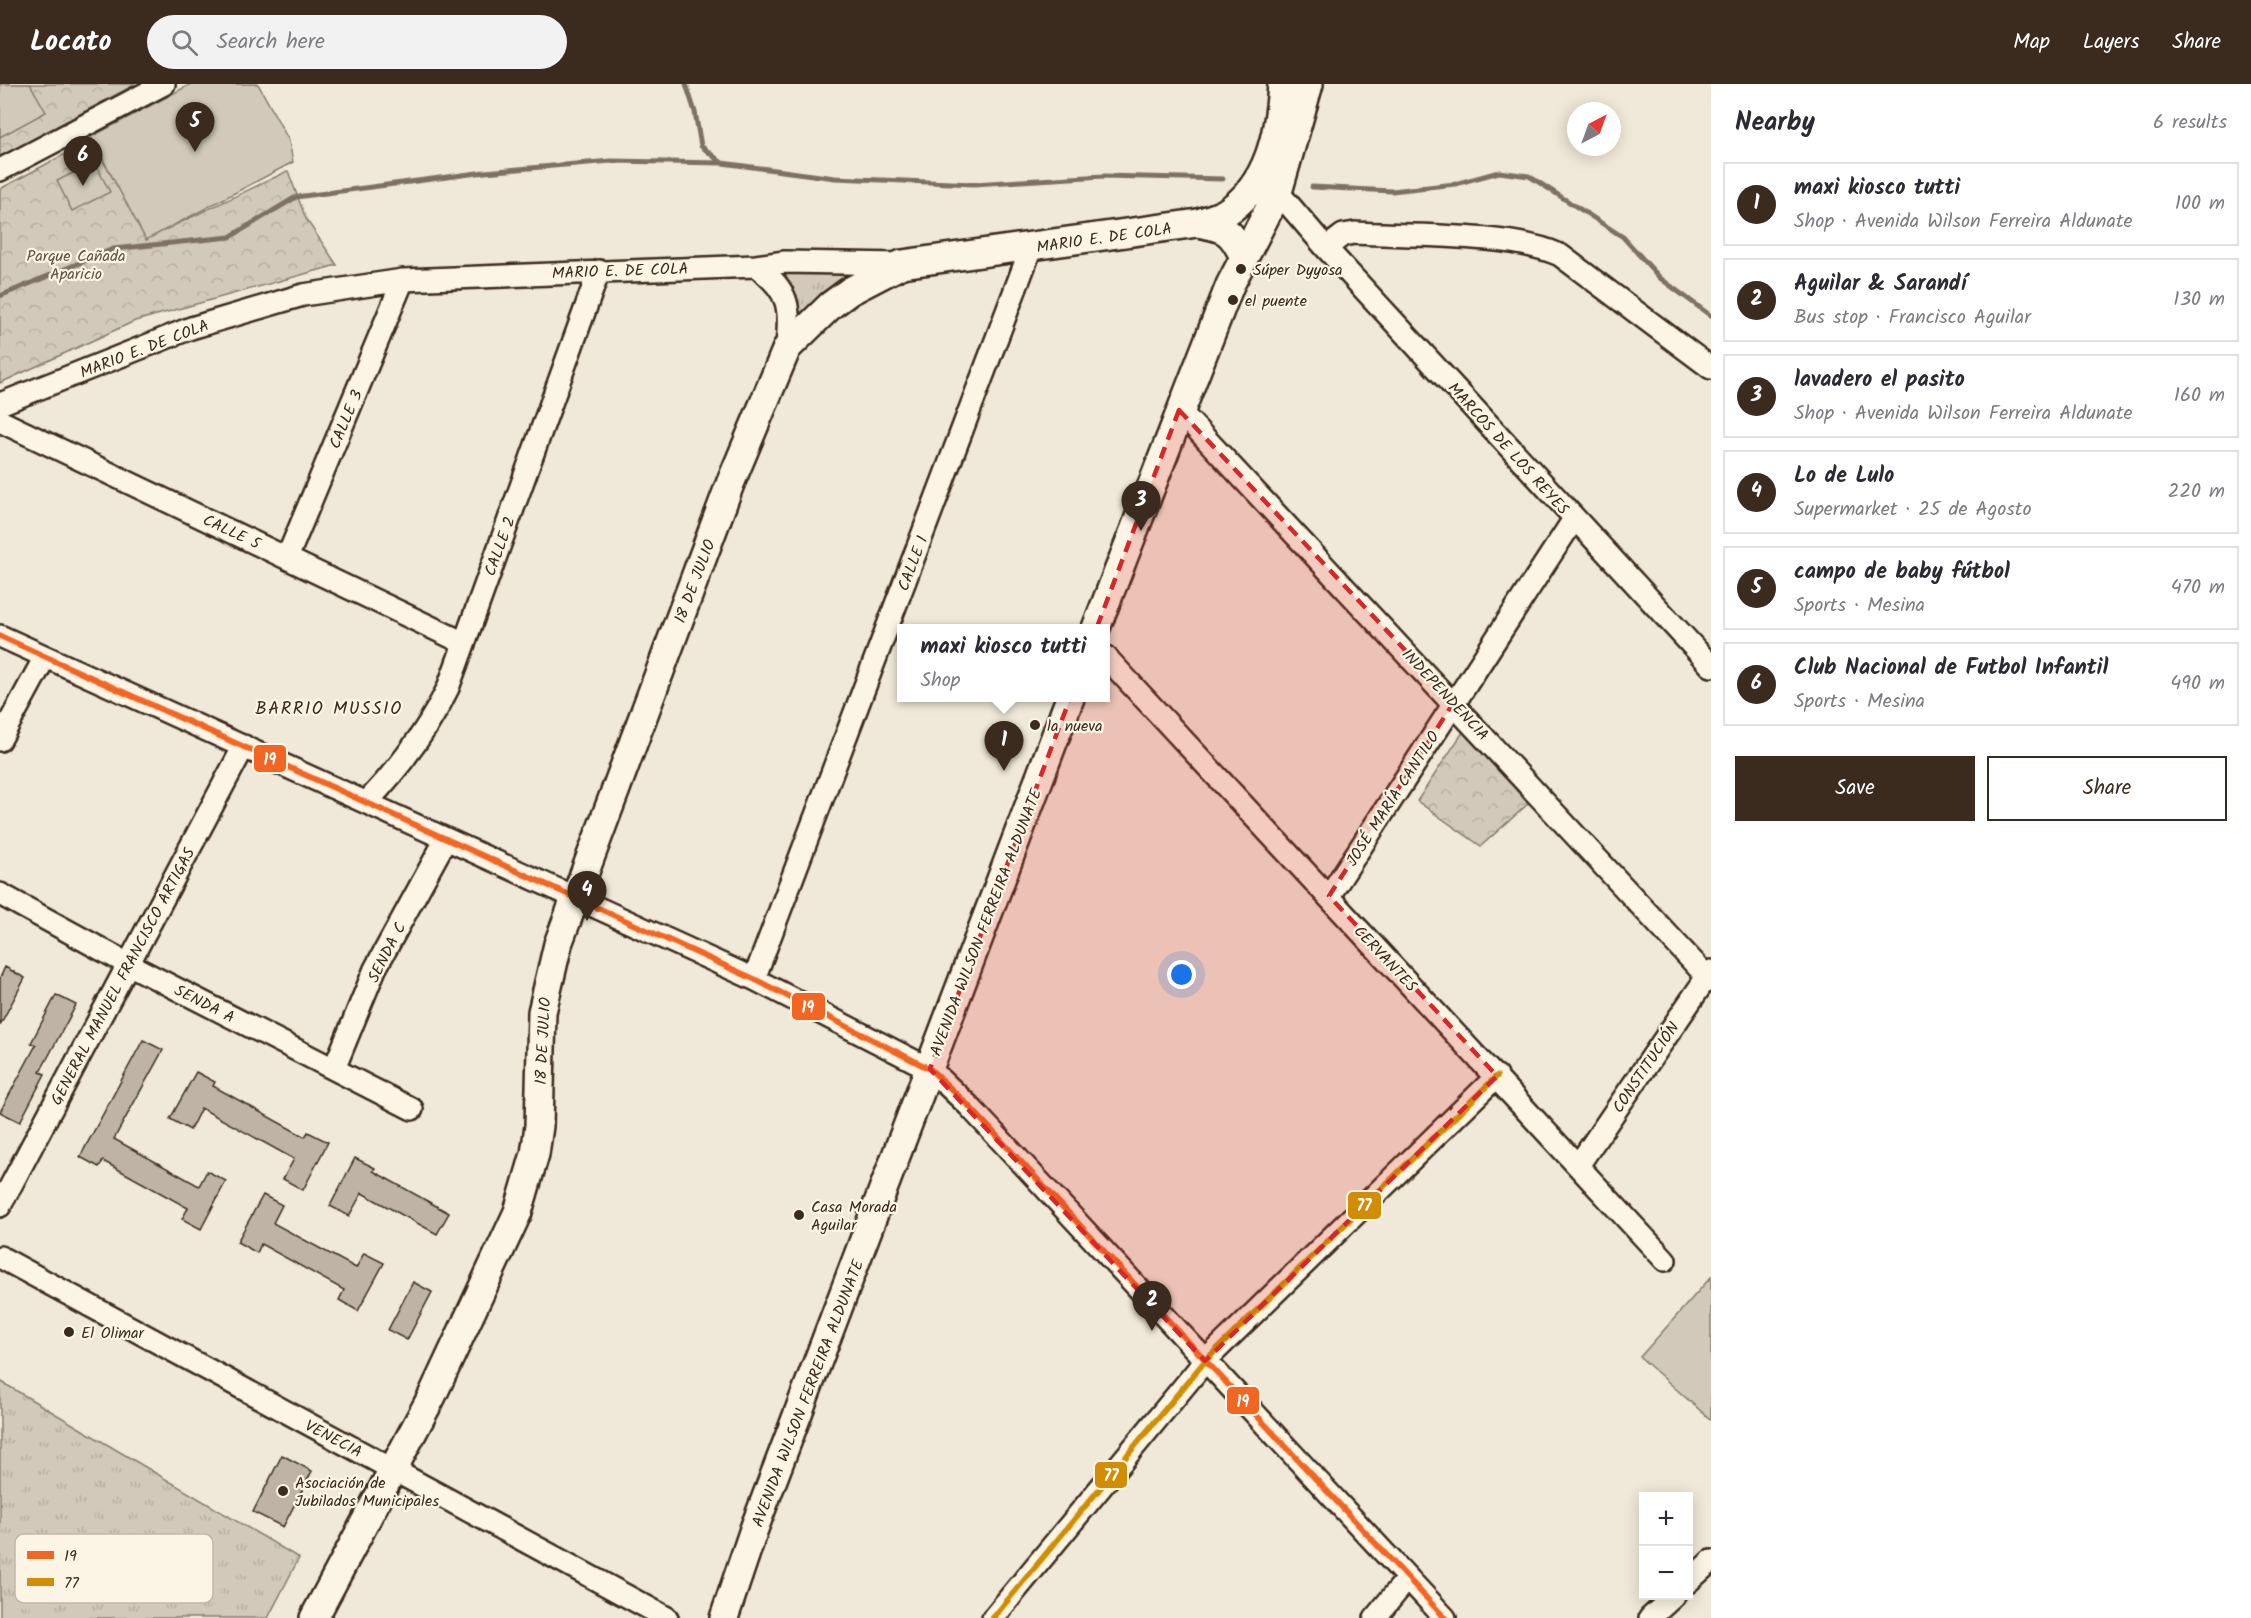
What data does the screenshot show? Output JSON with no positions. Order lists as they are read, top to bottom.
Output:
{
  "streets": {
    "street": [
      "MARIO E. DE COLA",
      "CALLE 3",
      "MARCOS DE LOS REYES",
      "CALLE 5",
      "CALLE 2",
      "CALLE 1",
      "18 DE JULIO",
      "INDEPENDENCIA",
      "JOSÉ MARÍA CANTILO",
      "AVENIDA WILSON FERREIRA ALDUNATE",
      "SENDA C",
      "CERVANTES",
      "GENERAL MANUEL FRANCISCO ARTIGAS",
      "SENDA A",
      "CONSTITUCIÓN",
      "VENECIA"
    ]
  },
  "crossings": [
    ["MARIO E. DE COLA", "CALLE 3"],
    ["MARIO E. DE COLA", "CALLE 2"],
    ["MARIO E. DE COLA", "CALLE 1"],
    ["MARIO E. DE COLA", "18 DE JULIO"],
    ["CALLE 3", "CALLE 5"],
    ["MARCOS DE LOS REYES", "JOSÉ MARÍA CANTILO"],
    ["CALLE 5", "CALLE 2"],
    ["18 DE JULIO", "VENECIA"],
    ["INDEPENDENCIA", "JOSÉ MARÍA CANTILO"],
    ["INDEPENDENCIA", "CONSTITUCIÓN"],
    ["JOSÉ MARÍA CANTILO", "CERVANTES"],
    ["SENDA C", "SENDA A"],
    ["CERVANTES", "CONSTITUCIÓN"],
    ["GENERAL MANUEL FRANCISCO ARTIGAS", "SENDA A"]
  ],
  "districts": ["BARRIO MUSSIO"],
  "parks": ["Parque Cañada Aparicio"],
  "places": [
    "Súper Dyyosa",
    "el puente",
    "la nueva",
    "Casa Morada Aguilar",
    "El Olimar",
    "Asociación de Jubilados Municipales"
  ],
  "lines": ["transit line 19", "transit line 77"],
  "legend": ["19", "77"],
  "north": "top right",
  "page": {
    "header": "Locato",
    "search": "Search here",
    "nav": ["Map", "Layers", "Share"],
    "heading": ["Nearby", "6 results"],
    "pins": [
      "5",
      "6",
      "3",
      "1",
      "4",
      "2"
    ],
    "list": [
      {
        "mark": "1",
        "name": "maxi kiosco tutti",
        "note": "Shop · Avenida Wilson Ferreira Aldunate",
        "value": "100 m"
      },
      {
        "mark": "2",
        "name": "Aguilar & Sarandí",
        "note": "Bus stop · Francisco Aguilar",
        "value": "130 m"
      },
      {
        "mark": "3",
        "name": "lavadero el pasito",
        "note": "Shop · Avenida Wilson Ferreira Aldunate",
        "value": "160 m"
      },
      {
        "mark": "4",
        "name": "Lo de Lulo",
        "note": "Supermarket · 25 de Agosto",
        "value": "220 m"
      },
      {
        "mark": "5",
        "name": "campo de baby fútbol",
        "note": "Sports · Mesina",
        "value": "470 m"
      },
      {
        "mark": "6",
        "name": "Club Nacional de Futbol Infantil",
        "note": "Sports · Mesina",
        "value": "490 m"
      }
    ],
    "popup": ["maxi kiosco tutti", "Shop"],
    "buttons": ["Save", "Share"],
    "map_buttons": ["+", "−"]
  }
}
